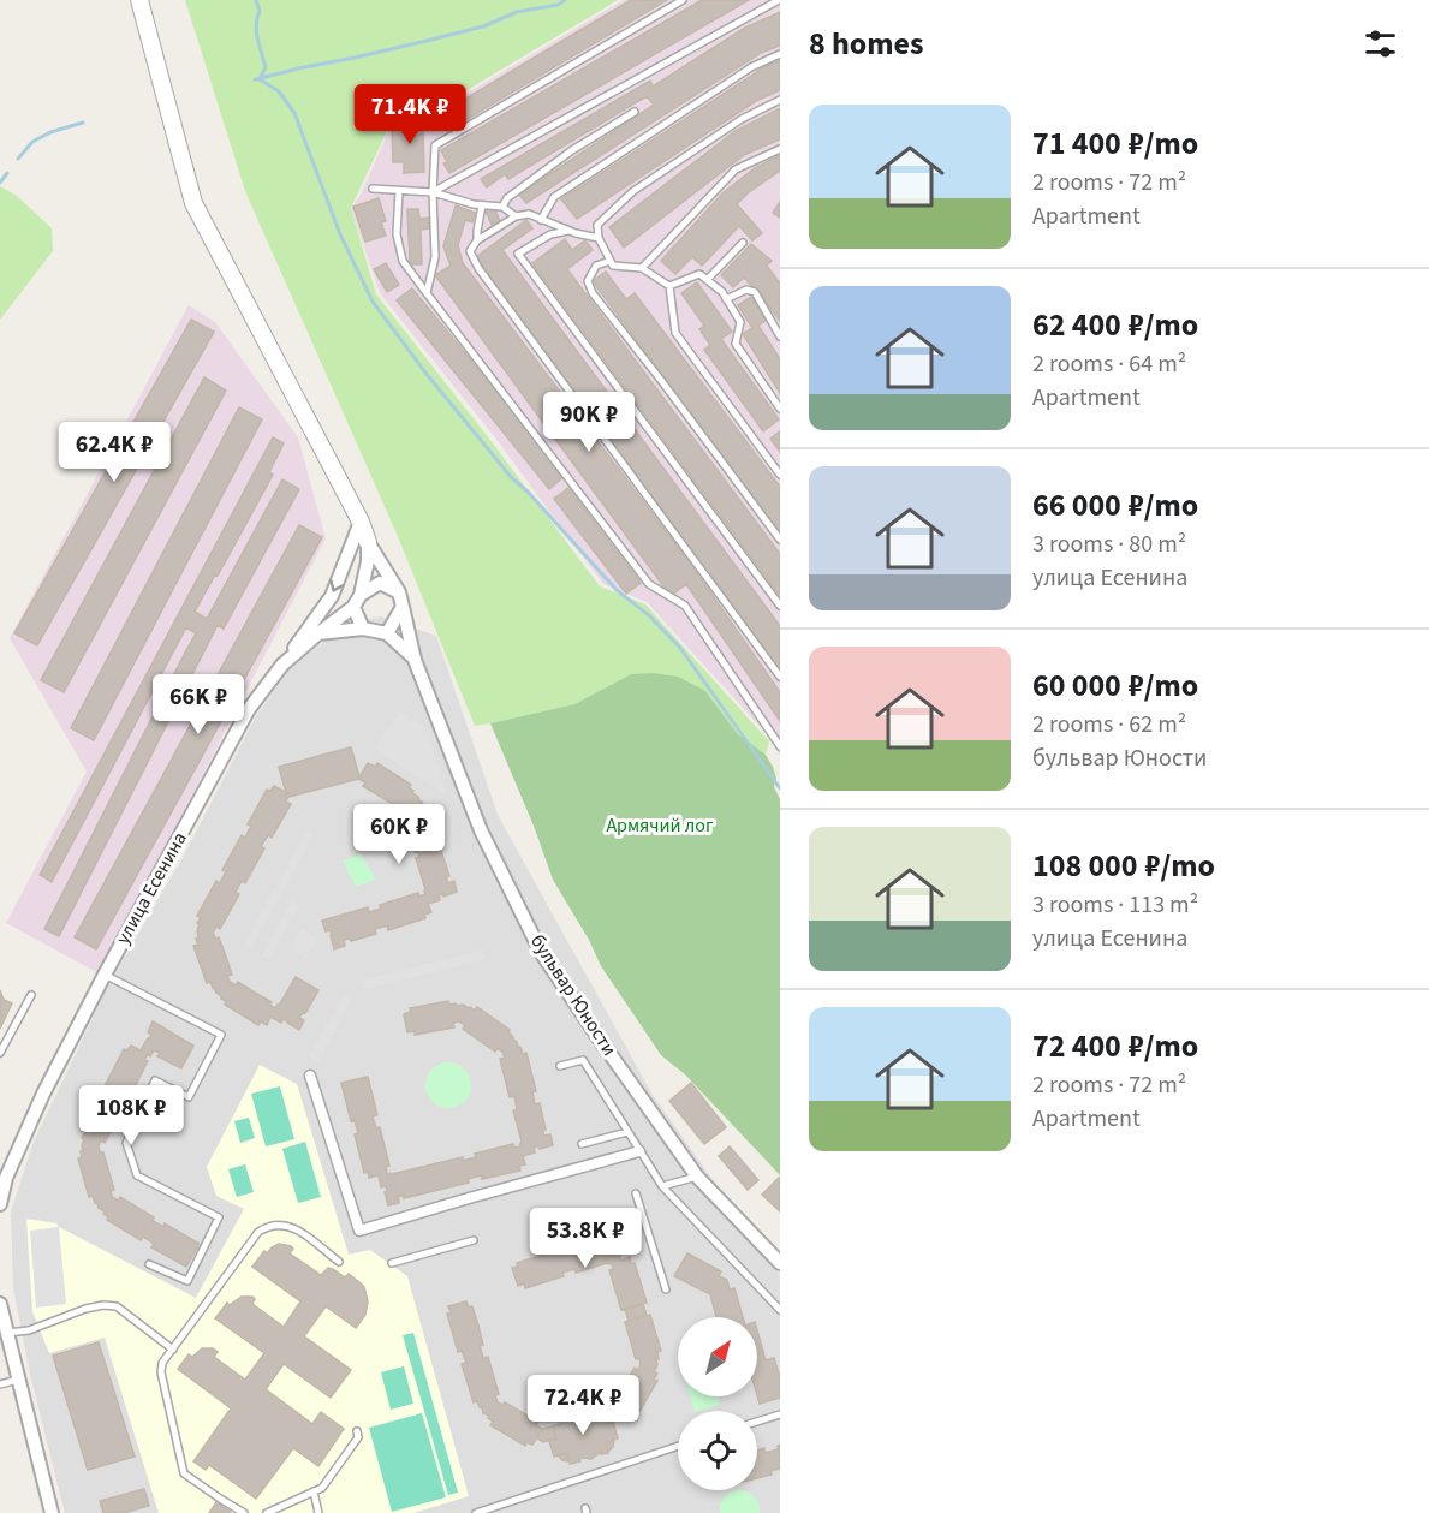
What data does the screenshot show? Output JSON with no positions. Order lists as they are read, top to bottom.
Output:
{
  "streets": {
    "street": ["улица Есенина", "бульвар Юности"]
  },
  "crossings": [
    ["улица Есенина", "бульвар Юности"]
  ],
  "parks": ["Армячий лог"],
  "north": "top right",
  "page": {
    "heading": "8 homes",
    "price": [
      "71.4K ₽",
      "90K ₽",
      "62.4K ₽",
      "66K ₽",
      "60K ₽",
      "108K ₽",
      "53.8K ₽",
      "72.4K ₽"
    ],
    "list": [
      {
        "name": "71 400 ₽/mo",
        "note": "2 rooms · 72 m² · Apartment"
      },
      {
        "name": "62 400 ₽/mo",
        "note": "2 rooms · 64 m² · Apartment"
      },
      {
        "name": "66 000 ₽/mo",
        "note": "3 rooms · 80 m² · улица Есенина"
      },
      {
        "name": "60 000 ₽/mo",
        "note": "2 rooms · 62 m² · бульвар Юности"
      },
      {
        "name": "108 000 ₽/mo",
        "note": "3 rooms · 113 m² · улица Есенина"
      },
      {
        "name": "72 400 ₽/mo",
        "note": "2 rooms · 72 m² · Apartment"
      }
    ]
  }
}
